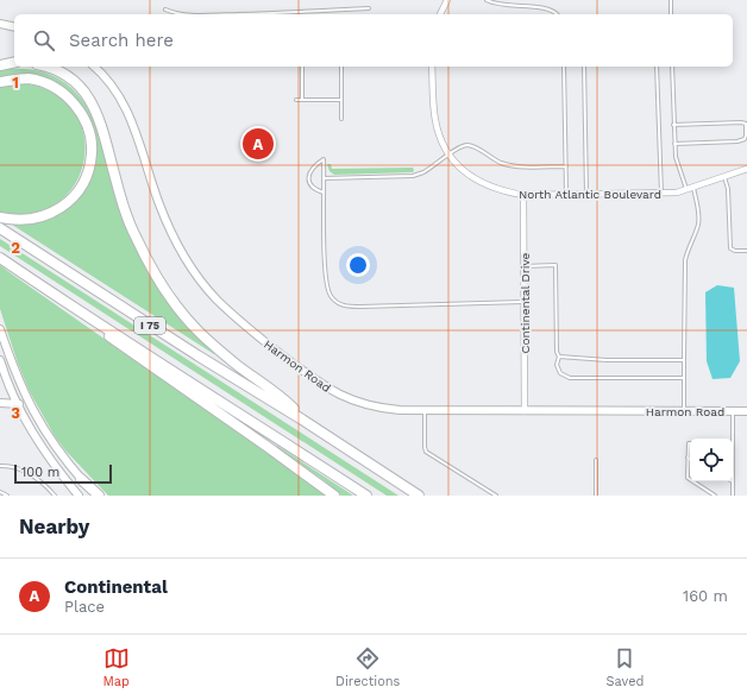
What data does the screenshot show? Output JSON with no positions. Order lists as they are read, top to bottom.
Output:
{
  "streets": {
    "highway": ["I 75"],
    "street": ["North Atlantic Boulevard", "Continental Drive", "Harmon Road"]
  },
  "crossings": [
    ["North Atlantic Boulevard", "Continental Drive"],
    ["Continental Drive", "Harmon Road"]
  ],
  "scale_bar": "100 m",
  "page": {
    "search": "Search here",
    "pins": "A",
    "scale": "100 m",
    "heading": "Nearby",
    "list": [
      {
        "mark": "A",
        "name": "Continental",
        "note": "Place",
        "value": "160 m"
      }
    ],
    "nav": ["Map", "Directions", "Saved"]
  },
  "grid": {
    "rows": ["1", "2", "3"]
  }
}
